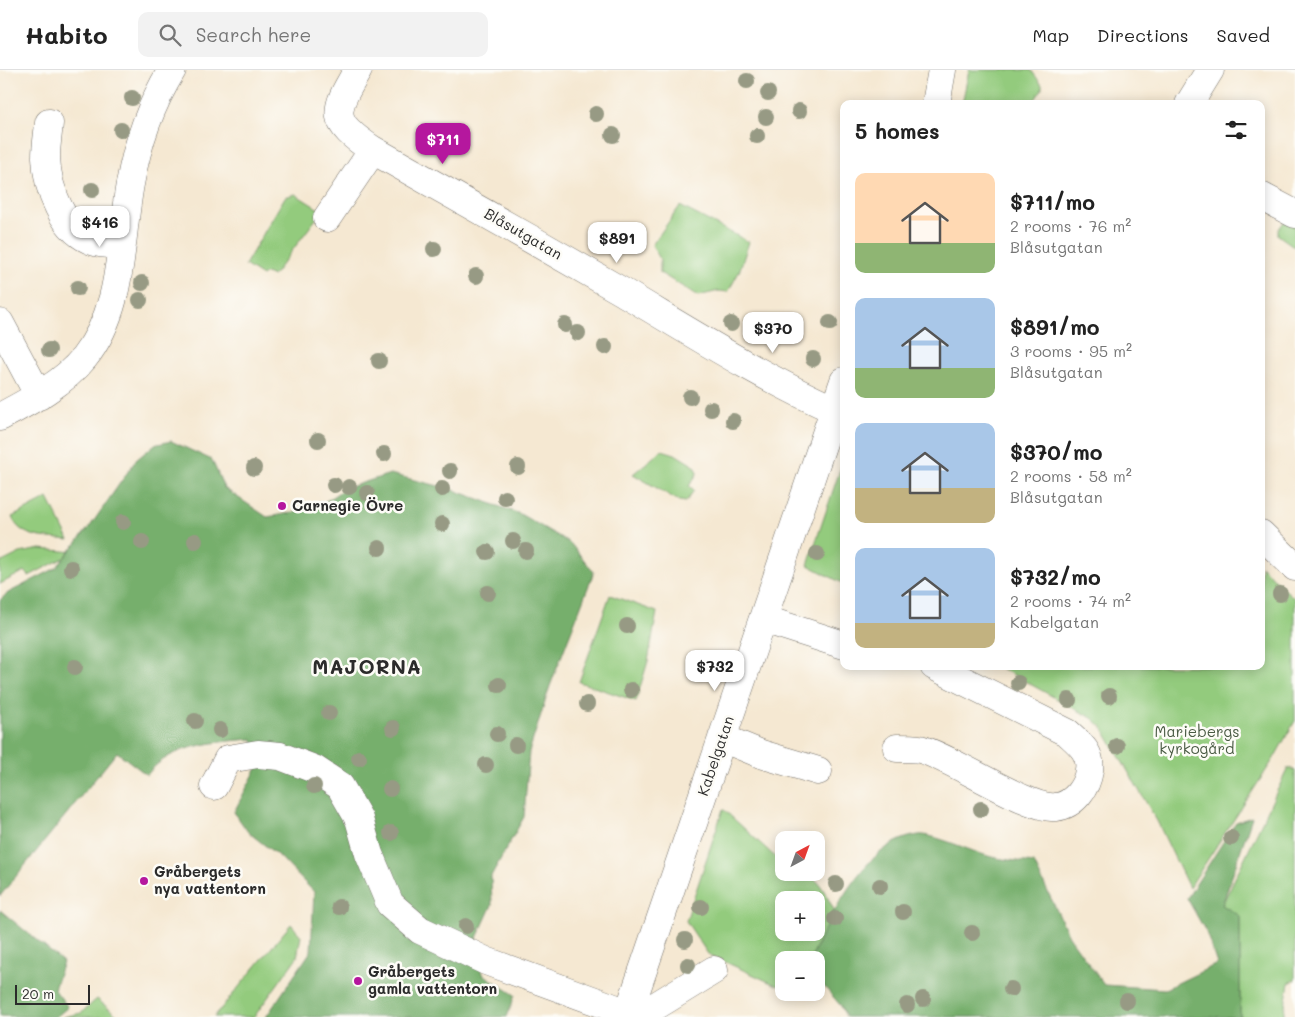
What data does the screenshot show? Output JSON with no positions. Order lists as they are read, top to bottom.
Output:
{
  "streets": {
    "street": ["Blåsutgatan", "Kabelgatan"]
  },
  "crossings": [
    ["Blåsutgatan", "Kabelgatan"]
  ],
  "districts": ["MAJORNA"],
  "parks": ["Mariebergs kyrkogård"],
  "places": ["Carnegie Övre", "Gråbergets nya vattentorn", "Gråbergets gamla vattentorn"],
  "scale_bar": "20 m",
  "north": "top right",
  "page": {
    "header": "Habito",
    "search": "Search here",
    "nav": ["Map", "Directions", "Saved"],
    "heading": "5 homes",
    "price": [
      "$711",
      "$416",
      "$891",
      "$370",
      "$732"
    ],
    "list": [
      {
        "name": "$711/mo",
        "note": "2 rooms · 76 m² · Blåsutgatan"
      },
      {
        "name": "$891/mo",
        "note": "3 rooms · 95 m² · Blåsutgatan"
      },
      {
        "name": "$370/mo",
        "note": "2 rooms · 58 m² · Blåsutgatan"
      },
      {
        "name": "$732/mo",
        "note": "2 rooms · 74 m² · Kabelgatan"
      }
    ],
    "map_buttons": ["+", "−"],
    "scale": "20 m"
  }
}
